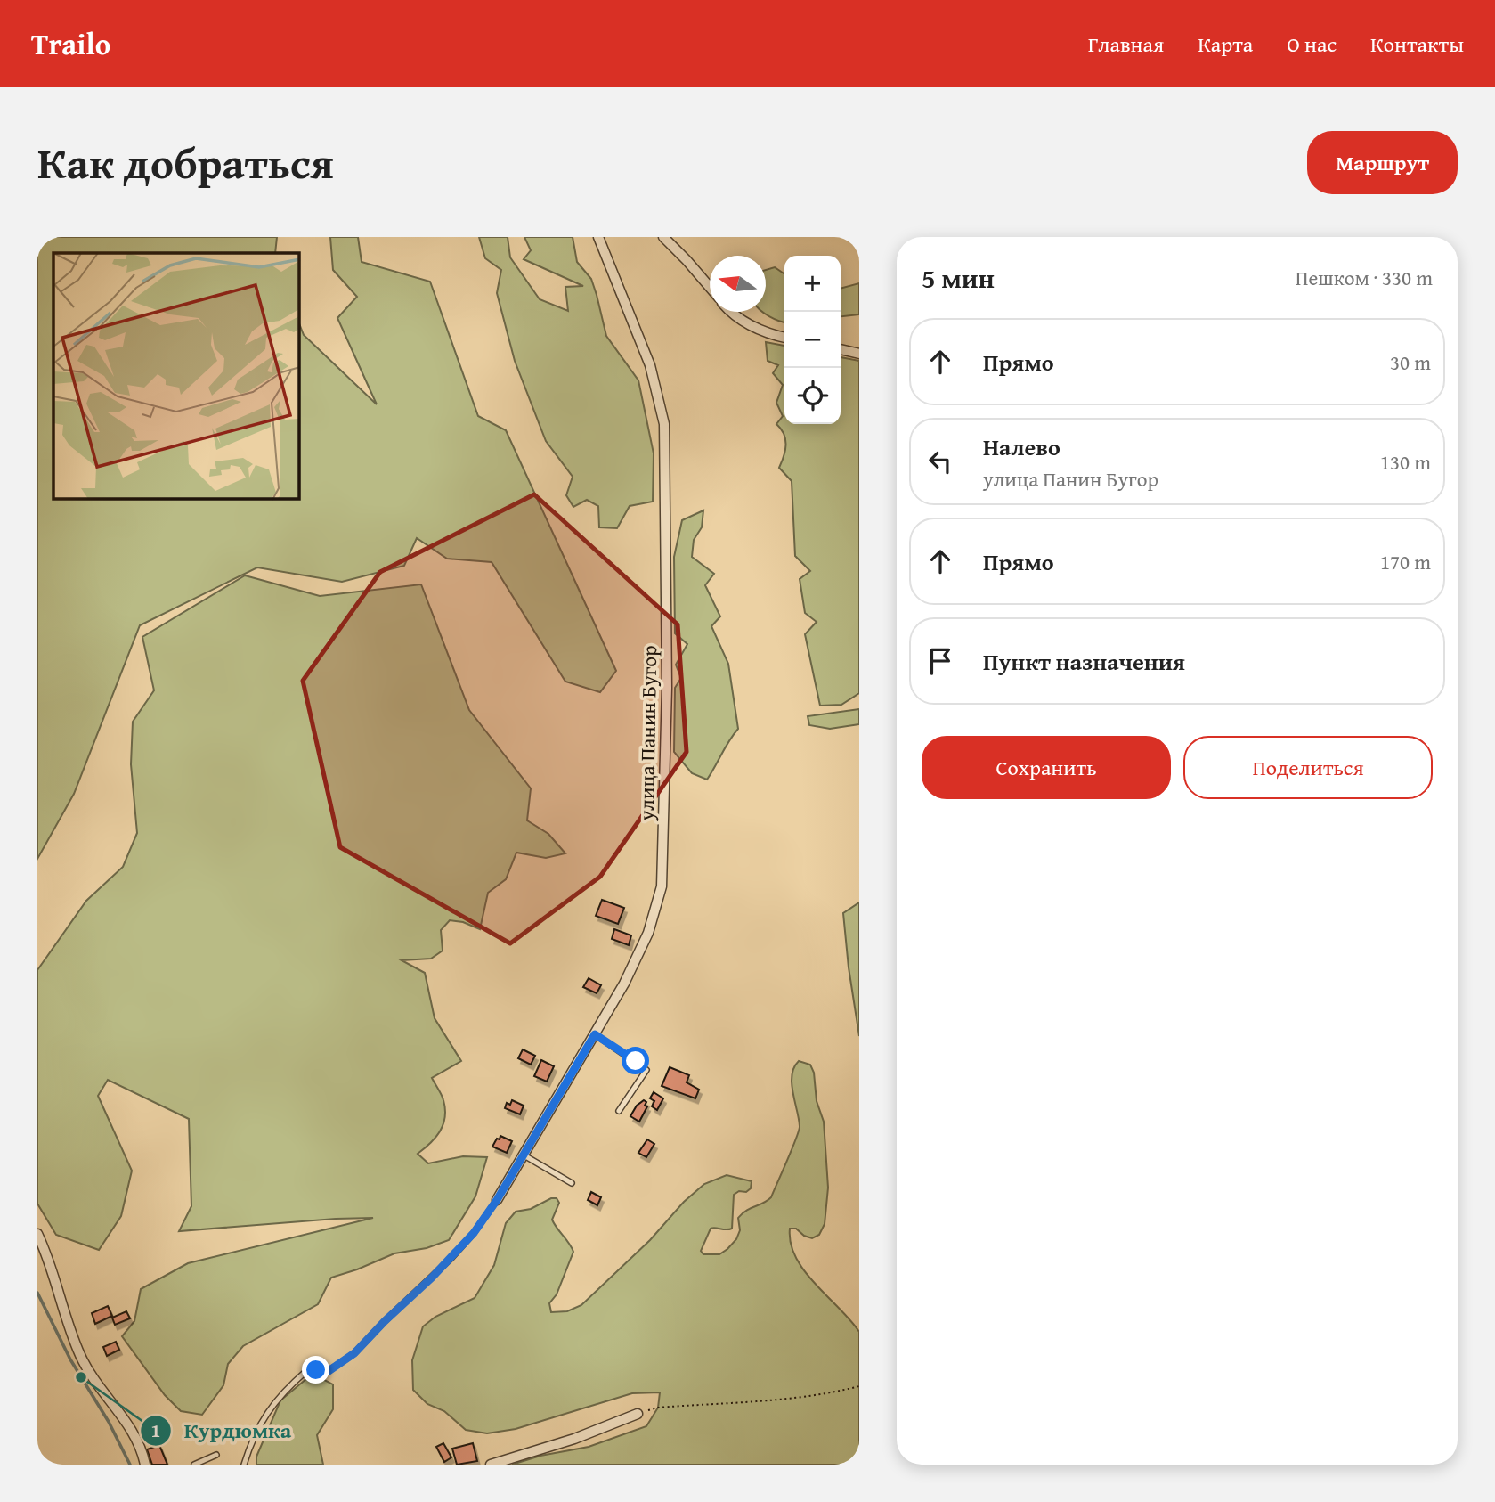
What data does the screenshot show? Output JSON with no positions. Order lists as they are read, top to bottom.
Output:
{
  "streets": {
    "street": ["улица Панин Бугор"]
  },
  "places": ["Курдюмка"],
  "north": "left",
  "page": {
    "header": "Trailo",
    "nav": [
      "Главная",
      "Карта",
      "О нас",
      "Контакты"
    ],
    "title": "Как добраться",
    "buttons": [
      "Маршрут",
      ["Сохранить", "Поделиться"]
    ],
    "heading": ["5 мин", "Пешком · 330 m"],
    "map_buttons": ["+", "−"],
    "list": [
      ["Прямо", "30 m"],
      ["Налево", "улица Панин Бугор", "130 m"],
      ["Прямо", "170 m"],
      "Пункт назначения"
    ]
  }
}
